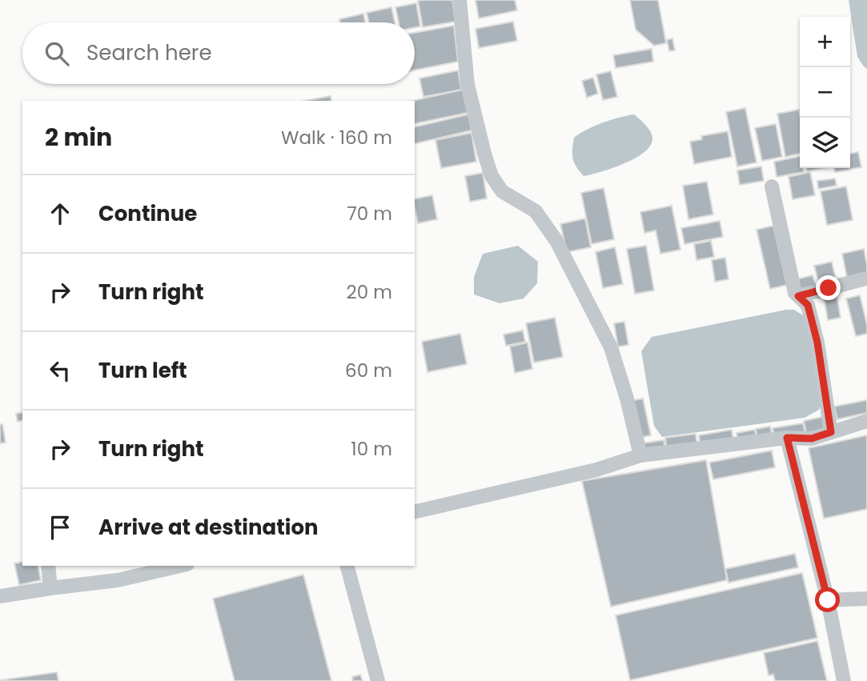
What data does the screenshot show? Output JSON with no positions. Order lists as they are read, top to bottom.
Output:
{
  "page": {
    "map_buttons": ["+", "−"],
    "search": "Search here",
    "heading": ["2 min", "Walk · 160 m"],
    "list": [
      ["Continue", "70 m"],
      ["Turn right", "20 m"],
      ["Turn left", "60 m"],
      ["Turn right", "10 m"],
      "Arrive at destination"
    ]
  }
}
